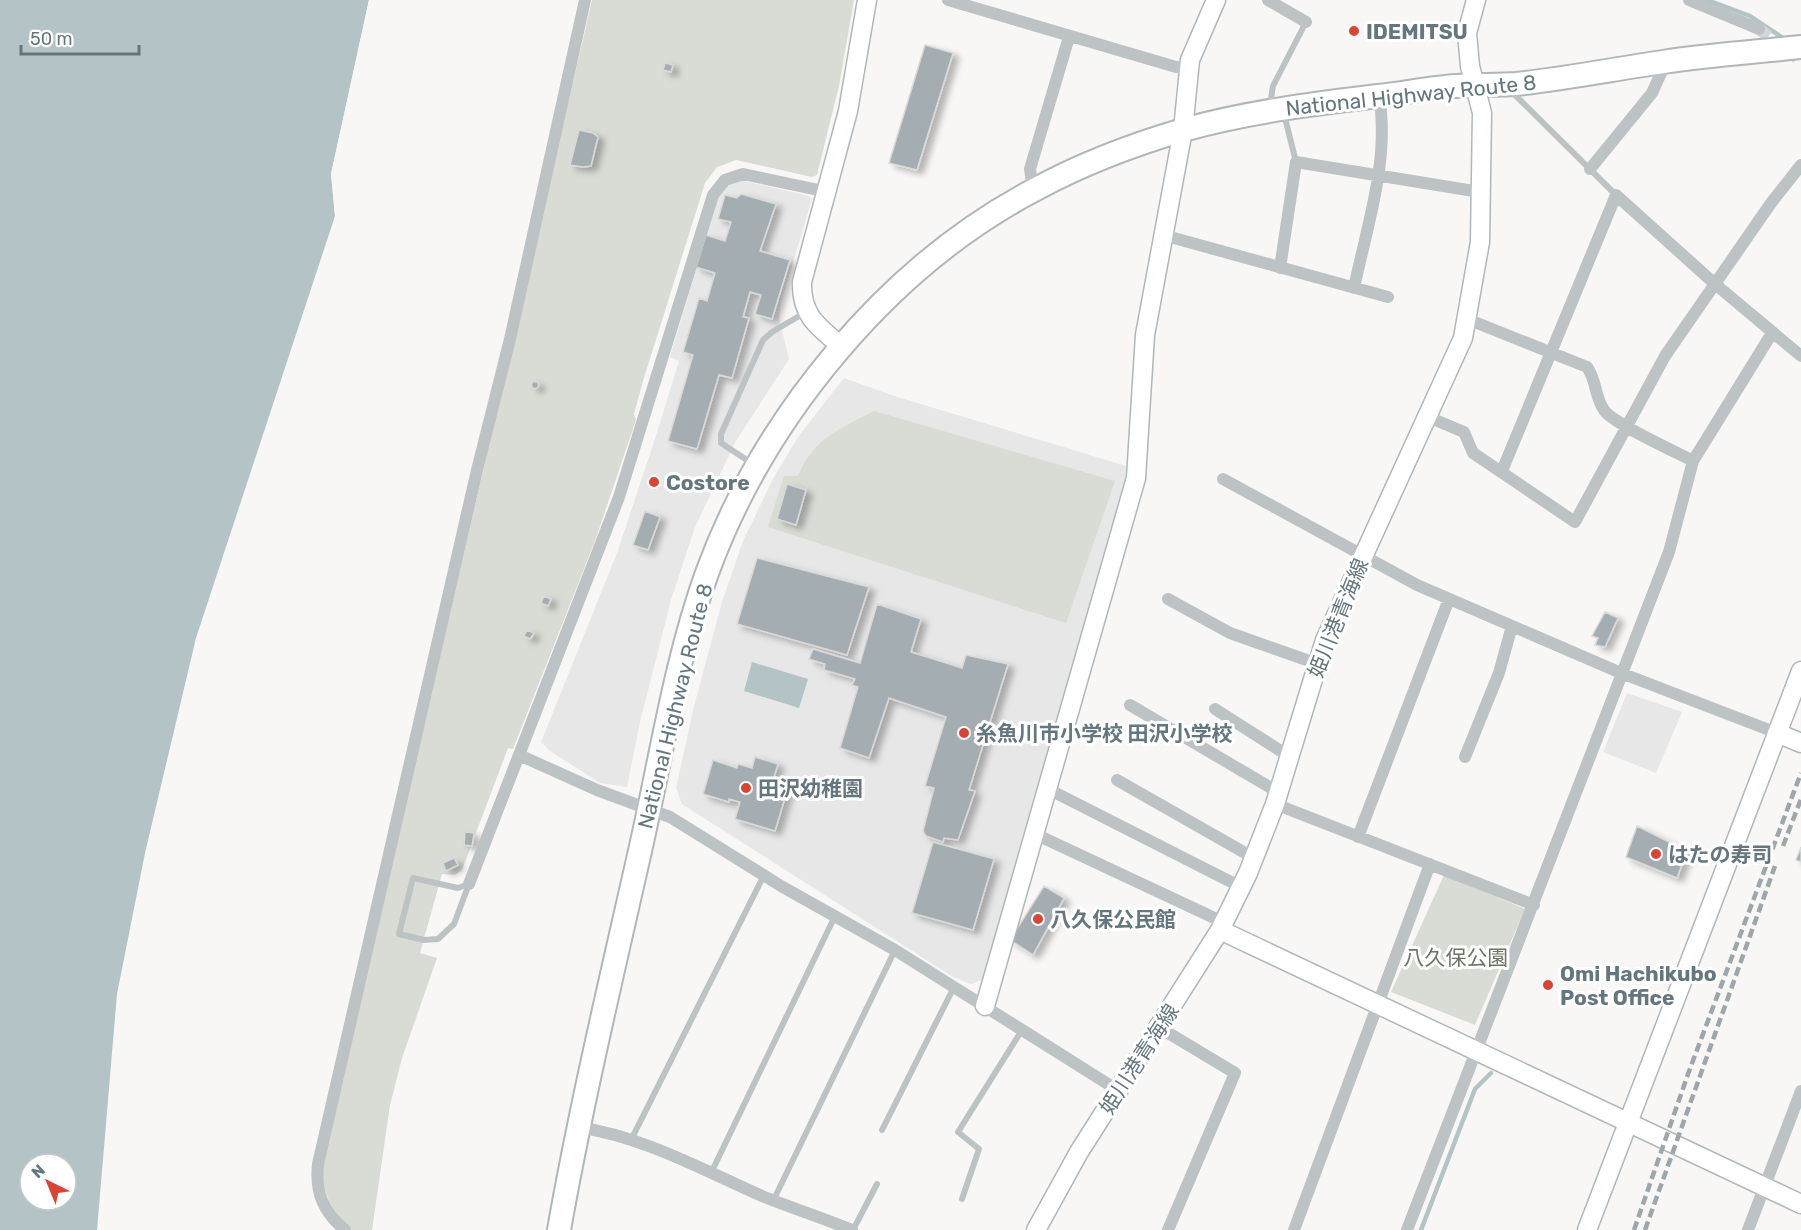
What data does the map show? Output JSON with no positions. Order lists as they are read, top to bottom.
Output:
{
  "streets": {
    "highway": ["National Highway Route 8"],
    "street": ["姫川港青海線"]
  },
  "crossings": [
    ["National Highway Route 8", "姫川港青海線"]
  ],
  "parks": ["八久保公園"],
  "places": [
    "IDEMITSU",
    "Costore",
    "糸魚川市小学校 田沢小学校",
    "田沢幼稚園",
    "はたの寿司",
    "八久保公民館",
    "Omi Hachikubo Post Office"
  ],
  "scale_bar": "50 m",
  "north": "top left"
}
